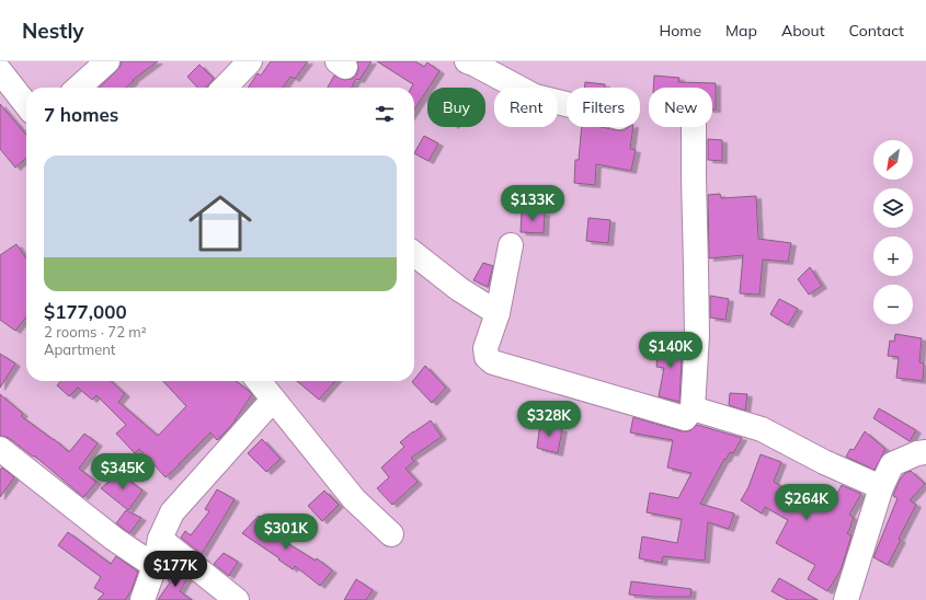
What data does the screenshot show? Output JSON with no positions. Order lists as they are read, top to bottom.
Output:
{
  "north": "bottom left",
  "page": {
    "header": "Nestly",
    "nav": [
      "Home",
      "Map",
      "About",
      "Contact"
    ],
    "chip": [
      "Buy",
      "Rent",
      "Filters",
      "New"
    ],
    "heading": "7 homes",
    "map_buttons": ["+", "−"],
    "list": [
      {
        "name": "$177,000",
        "note": "2 rooms · 72 m² · Apartment"
      }
    ],
    "price": [
      "$133K",
      "$140K",
      "$328K",
      "$345K",
      "$264K",
      "$301K",
      "$177K"
    ]
  }
}
